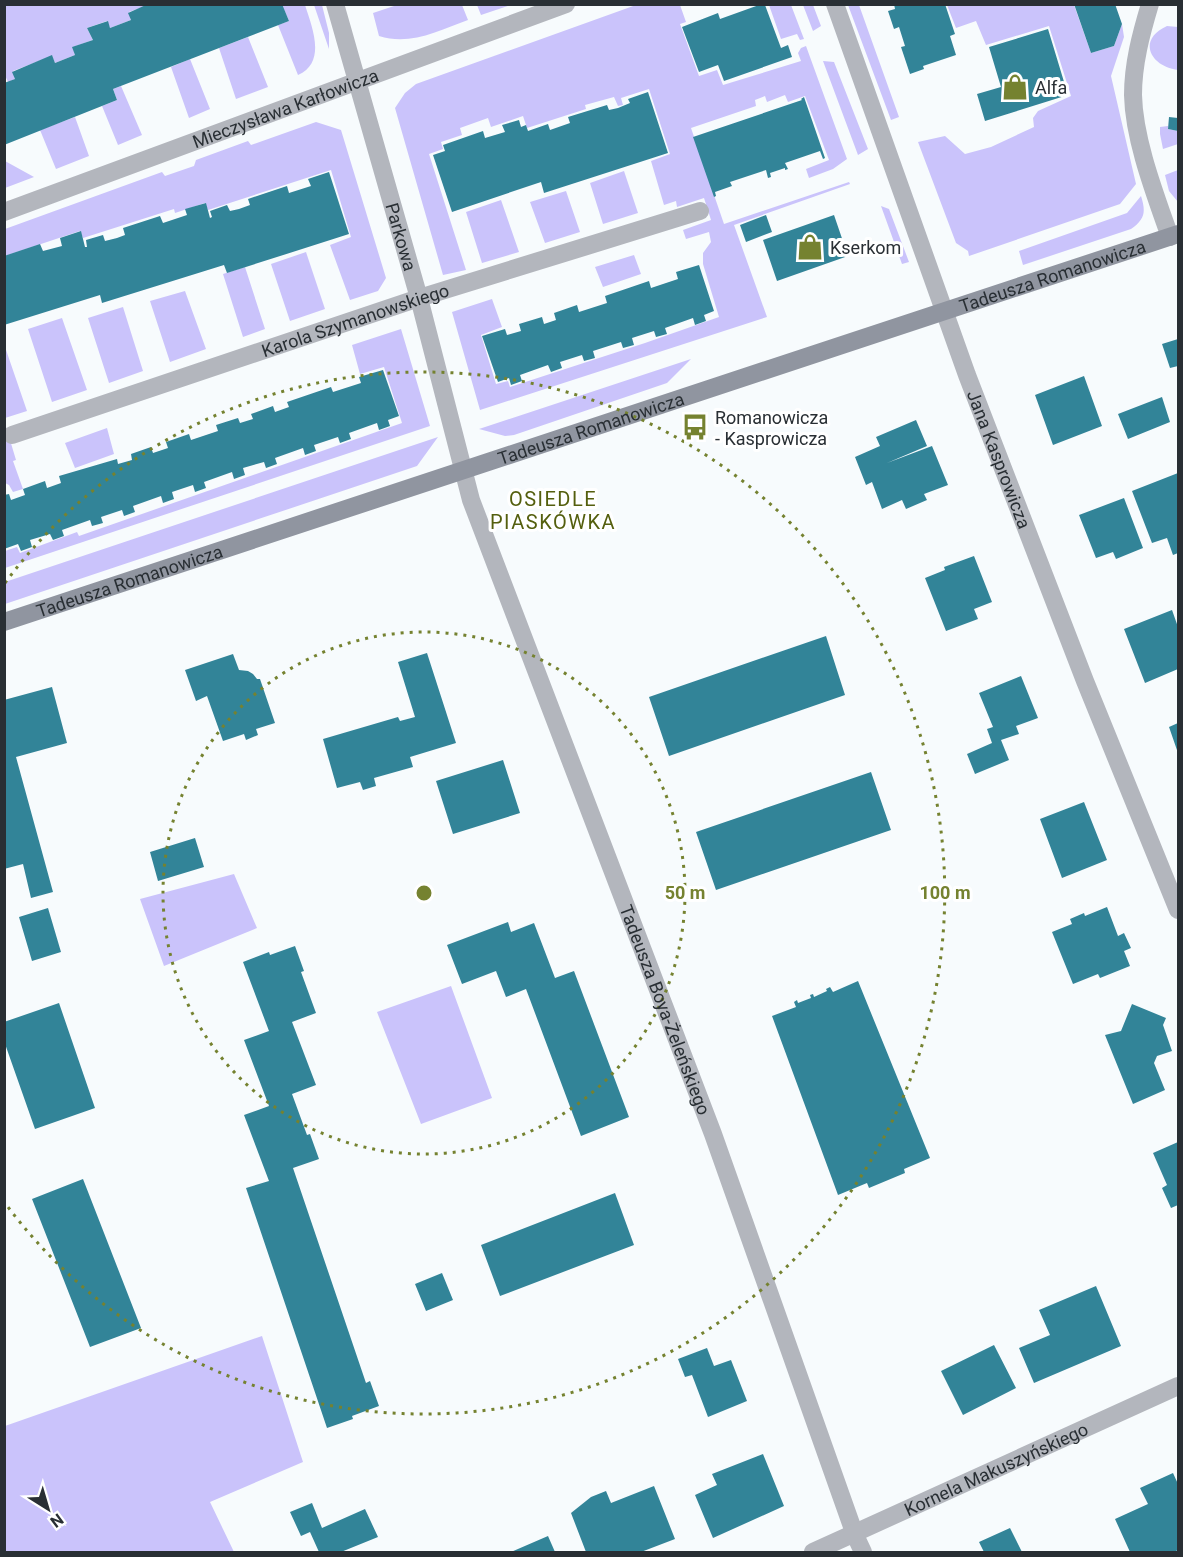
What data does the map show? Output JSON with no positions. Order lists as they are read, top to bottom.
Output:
{
  "streets": {
    "street": [
      "Mieczysława Karłowicza",
      "Parkowa",
      "Tadeusza Romanowicza",
      "Karola Szymanowskiego",
      "Jana Kasprowicza",
      "Tadeusza Boya-Żeleńskiego",
      "Kornela Makuszyńskiego"
    ]
  },
  "crossings": [
    ["Mieczysława Karłowicza", "Parkowa"],
    ["Parkowa", "Tadeusza Romanowicza"],
    ["Parkowa", "Karola Szymanowskiego"],
    ["Parkowa", "Tadeusza Boya-Żeleńskiego"],
    ["Tadeusza Romanowicza", "Jana Kasprowicza"],
    ["Tadeusza Romanowicza", "Tadeusza Boya-Żeleńskiego"],
    ["Tadeusza Boya-Żeleńskiego", "Kornela Makuszyńskiego"]
  ],
  "districts": ["OSIEDLE PIASKÓWKA"],
  "places": {
    "shop": ["Alfa", "Kserkom"],
    "bus stop": ["Romanowicza - Kasprowicza"]
  },
  "north": "bottom right",
  "rings": ["50 m", "100 m"]
}
